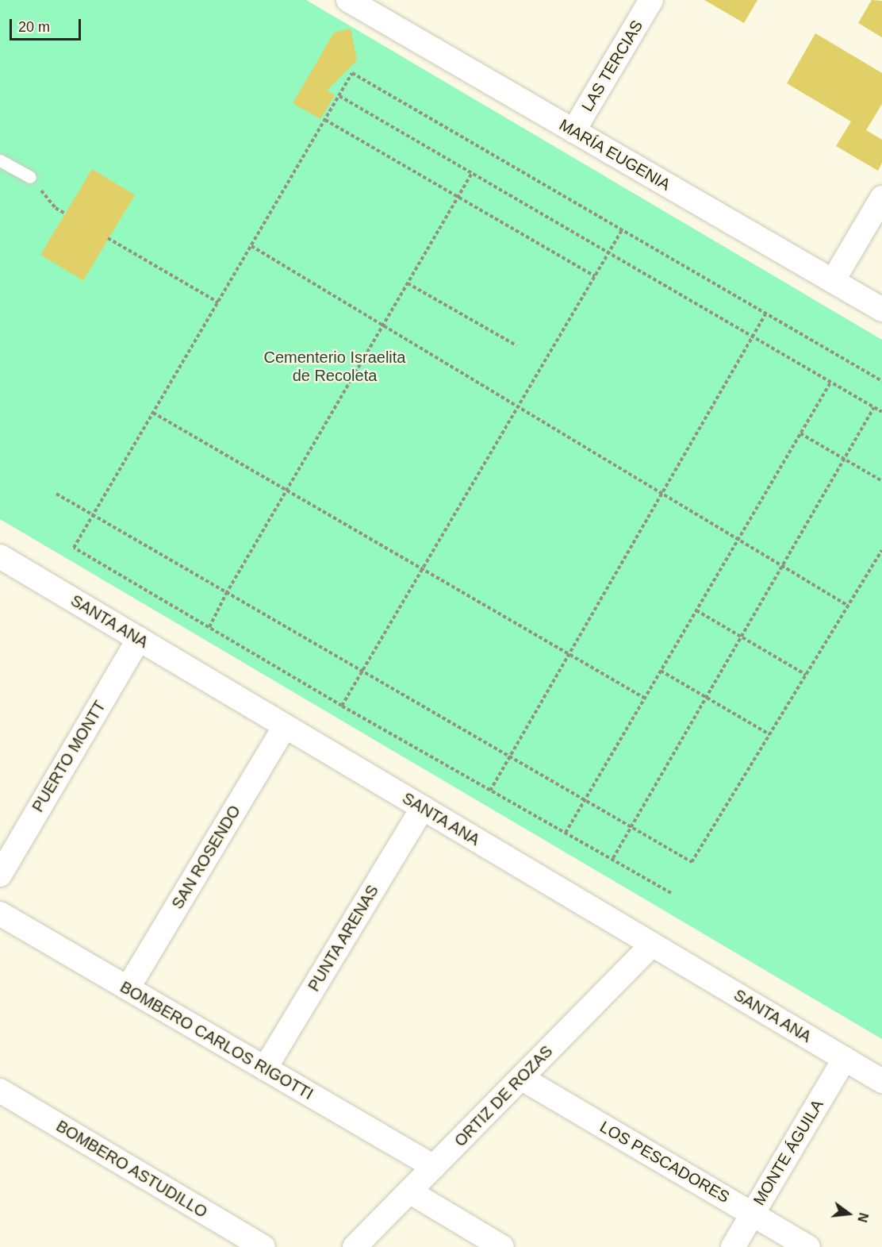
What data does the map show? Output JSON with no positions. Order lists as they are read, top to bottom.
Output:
{
  "streets": {
    "street": [
      "LAS TERCIAS",
      "MARÍA EUGENIA",
      "SANTA ANA",
      "PUERTO MONTT",
      "SAN ROSENDO",
      "PUNTA ARENAS",
      "BOMBERO CARLOS RIGOTTI",
      "ORTIZ DE ROZAS",
      "MONTE ÁGUILA",
      "LOS PESCADORES",
      "BOMBERO ASTUDILLO"
    ]
  },
  "crossings": [
    ["LAS TERCIAS", "MARÍA EUGENIA"],
    ["SANTA ANA", "PUERTO MONTT"],
    ["SANTA ANA", "SAN ROSENDO"],
    ["SANTA ANA", "PUNTA ARENAS"],
    ["SANTA ANA", "ORTIZ DE ROZAS"],
    ["SANTA ANA", "MONTE ÁGUILA"],
    ["SAN ROSENDO", "BOMBERO CARLOS RIGOTTI"],
    ["PUNTA ARENAS", "BOMBERO CARLOS RIGOTTI"],
    ["BOMBERO CARLOS RIGOTTI", "ORTIZ DE ROZAS"],
    ["ORTIZ DE ROZAS", "LOS PESCADORES"],
    ["MONTE ÁGUILA", "LOS PESCADORES"]
  ],
  "parks": ["Cementerio Israelita de Recoleta"],
  "scale_bar": "20 m",
  "north": "right"
}
